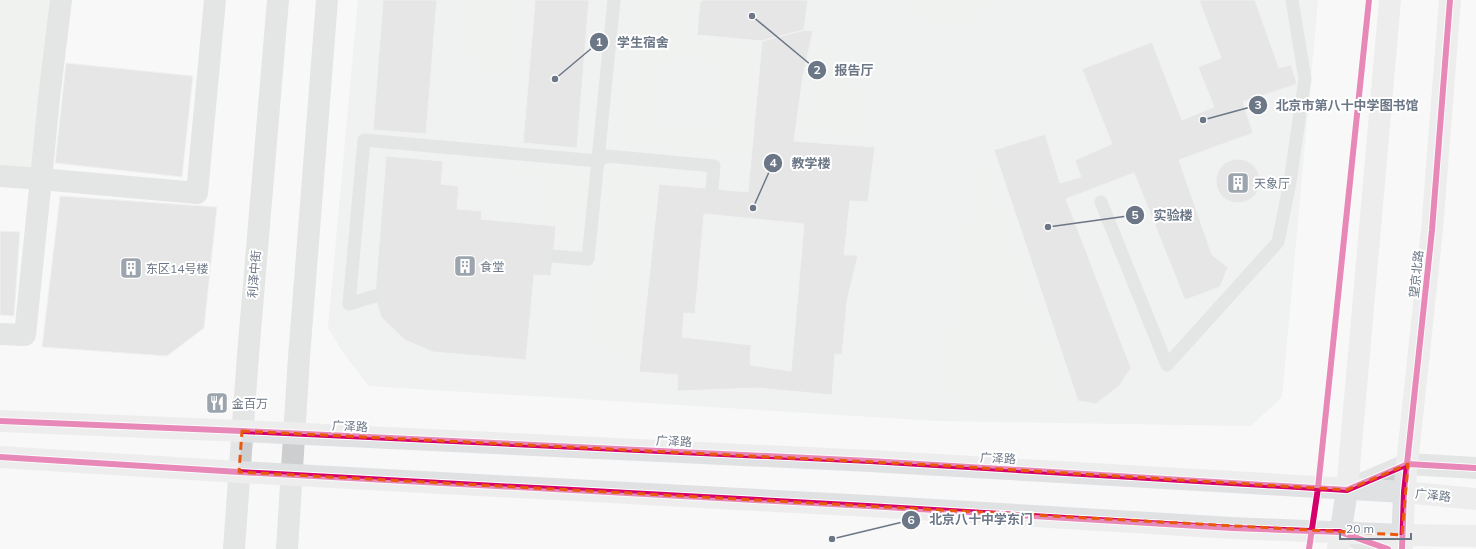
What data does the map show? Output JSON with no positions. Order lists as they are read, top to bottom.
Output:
{
  "streets": {
    "main road": ["望京北路", "广泽路"],
    "street": ["利泽中街"]
  },
  "crossings": [
    ["利泽中街", "广泽路"],
    ["望京北路", "广泽路"]
  ],
  "places": {
    "other": [
      "报告厅",
      "学生宿舍",
      "北京市第八十中学图书馆",
      "教学楼",
      "实验楼",
      "北京八十中学东门"
    ],
    "building": ["天象厅", "食堂", "东区14号楼"],
    "restaurant": ["金百万"]
  },
  "scale_bar": "20 m"
}
